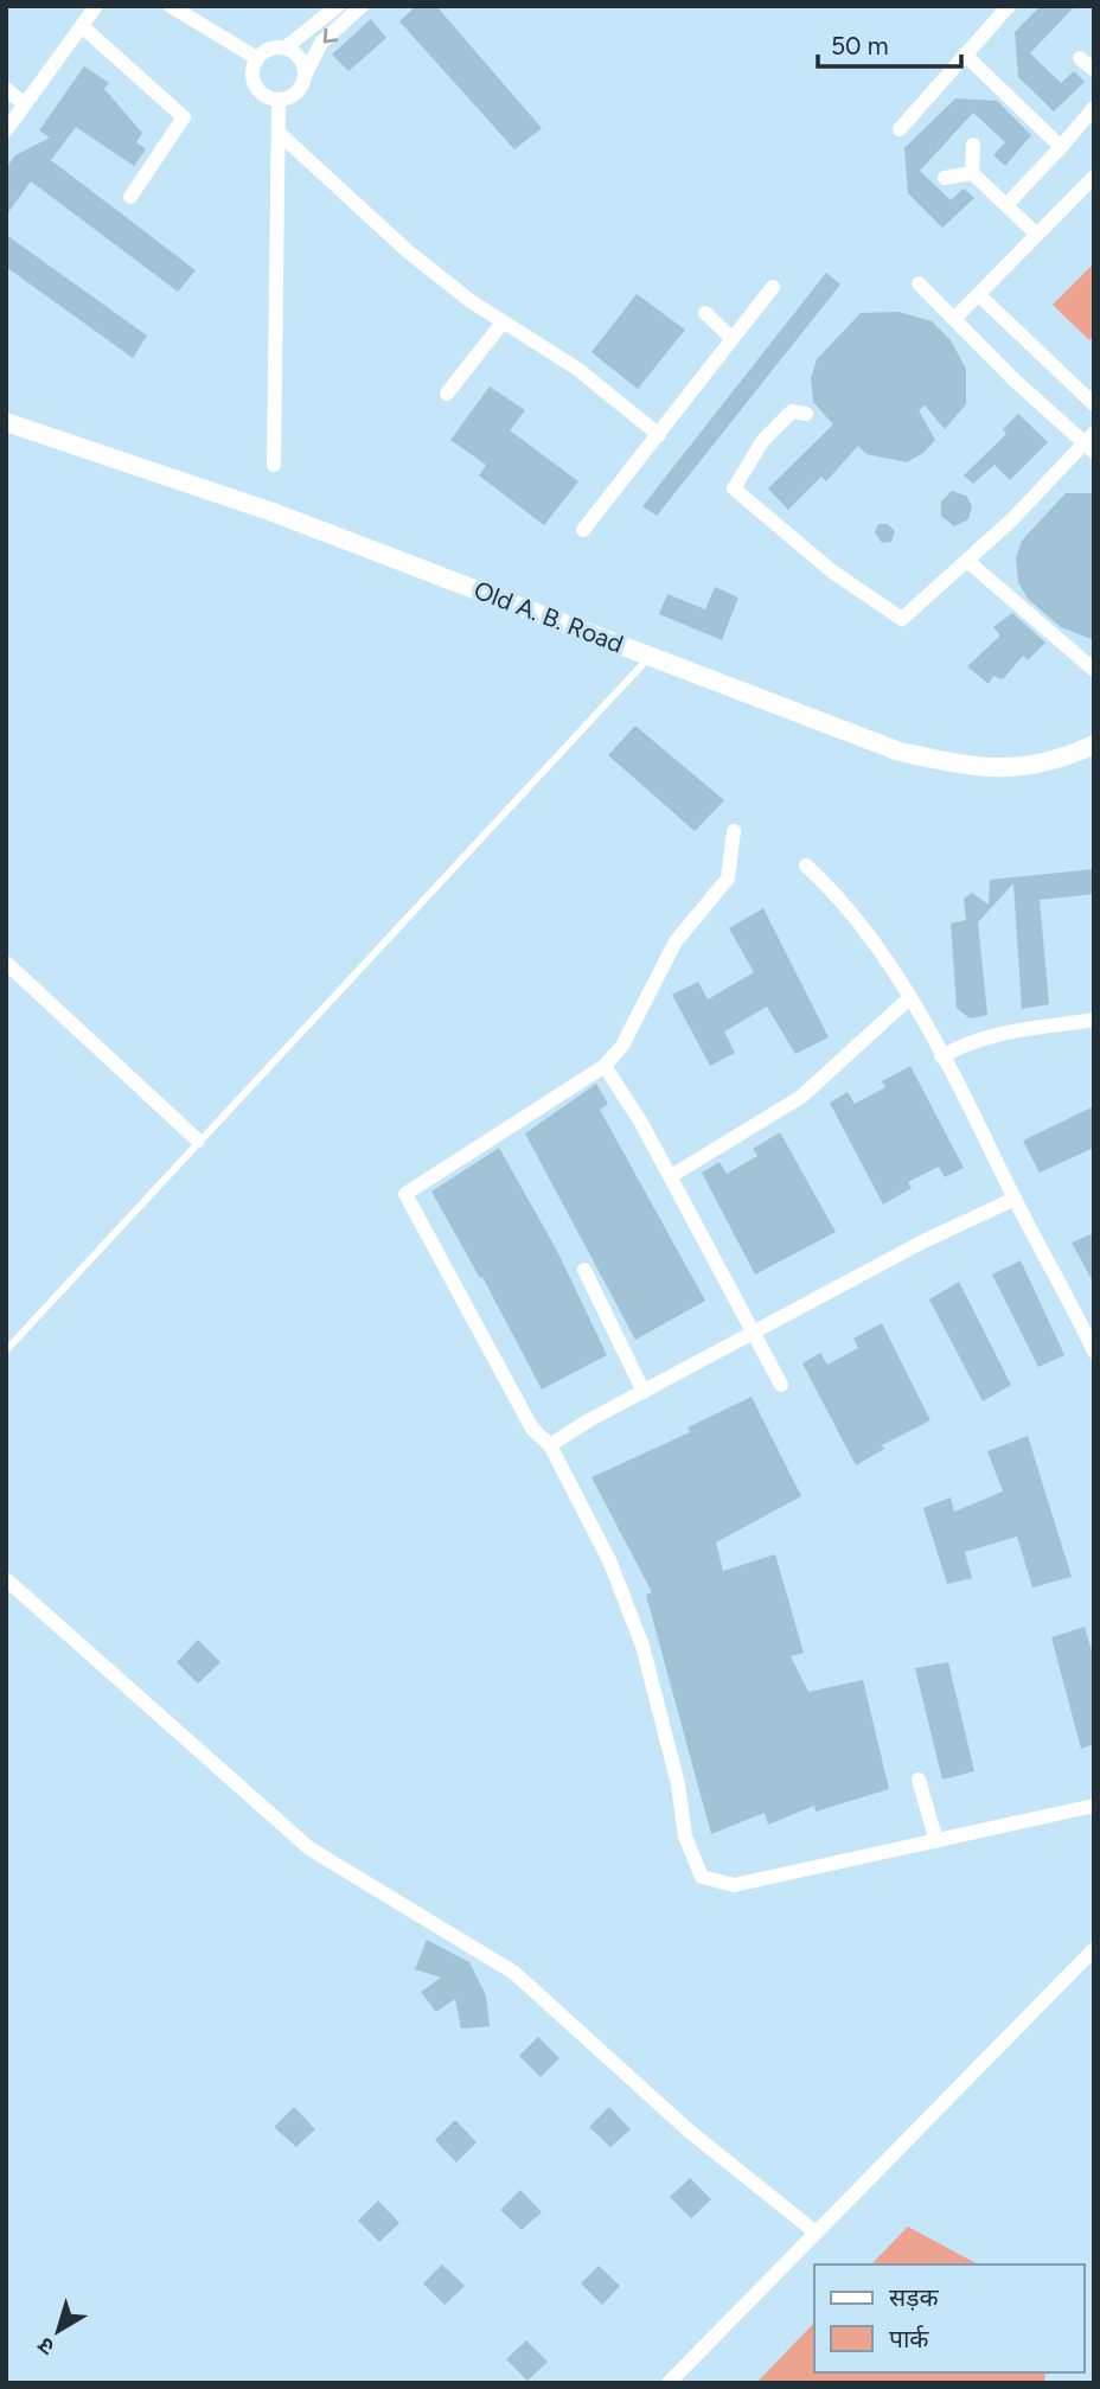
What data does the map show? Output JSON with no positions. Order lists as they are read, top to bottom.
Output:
{
  "streets": {
    "street": ["Old A. B. Road"]
  },
  "legend": ["सड़क", "पार्क"],
  "scale_bar": "50 m",
  "north": "bottom left"
}
